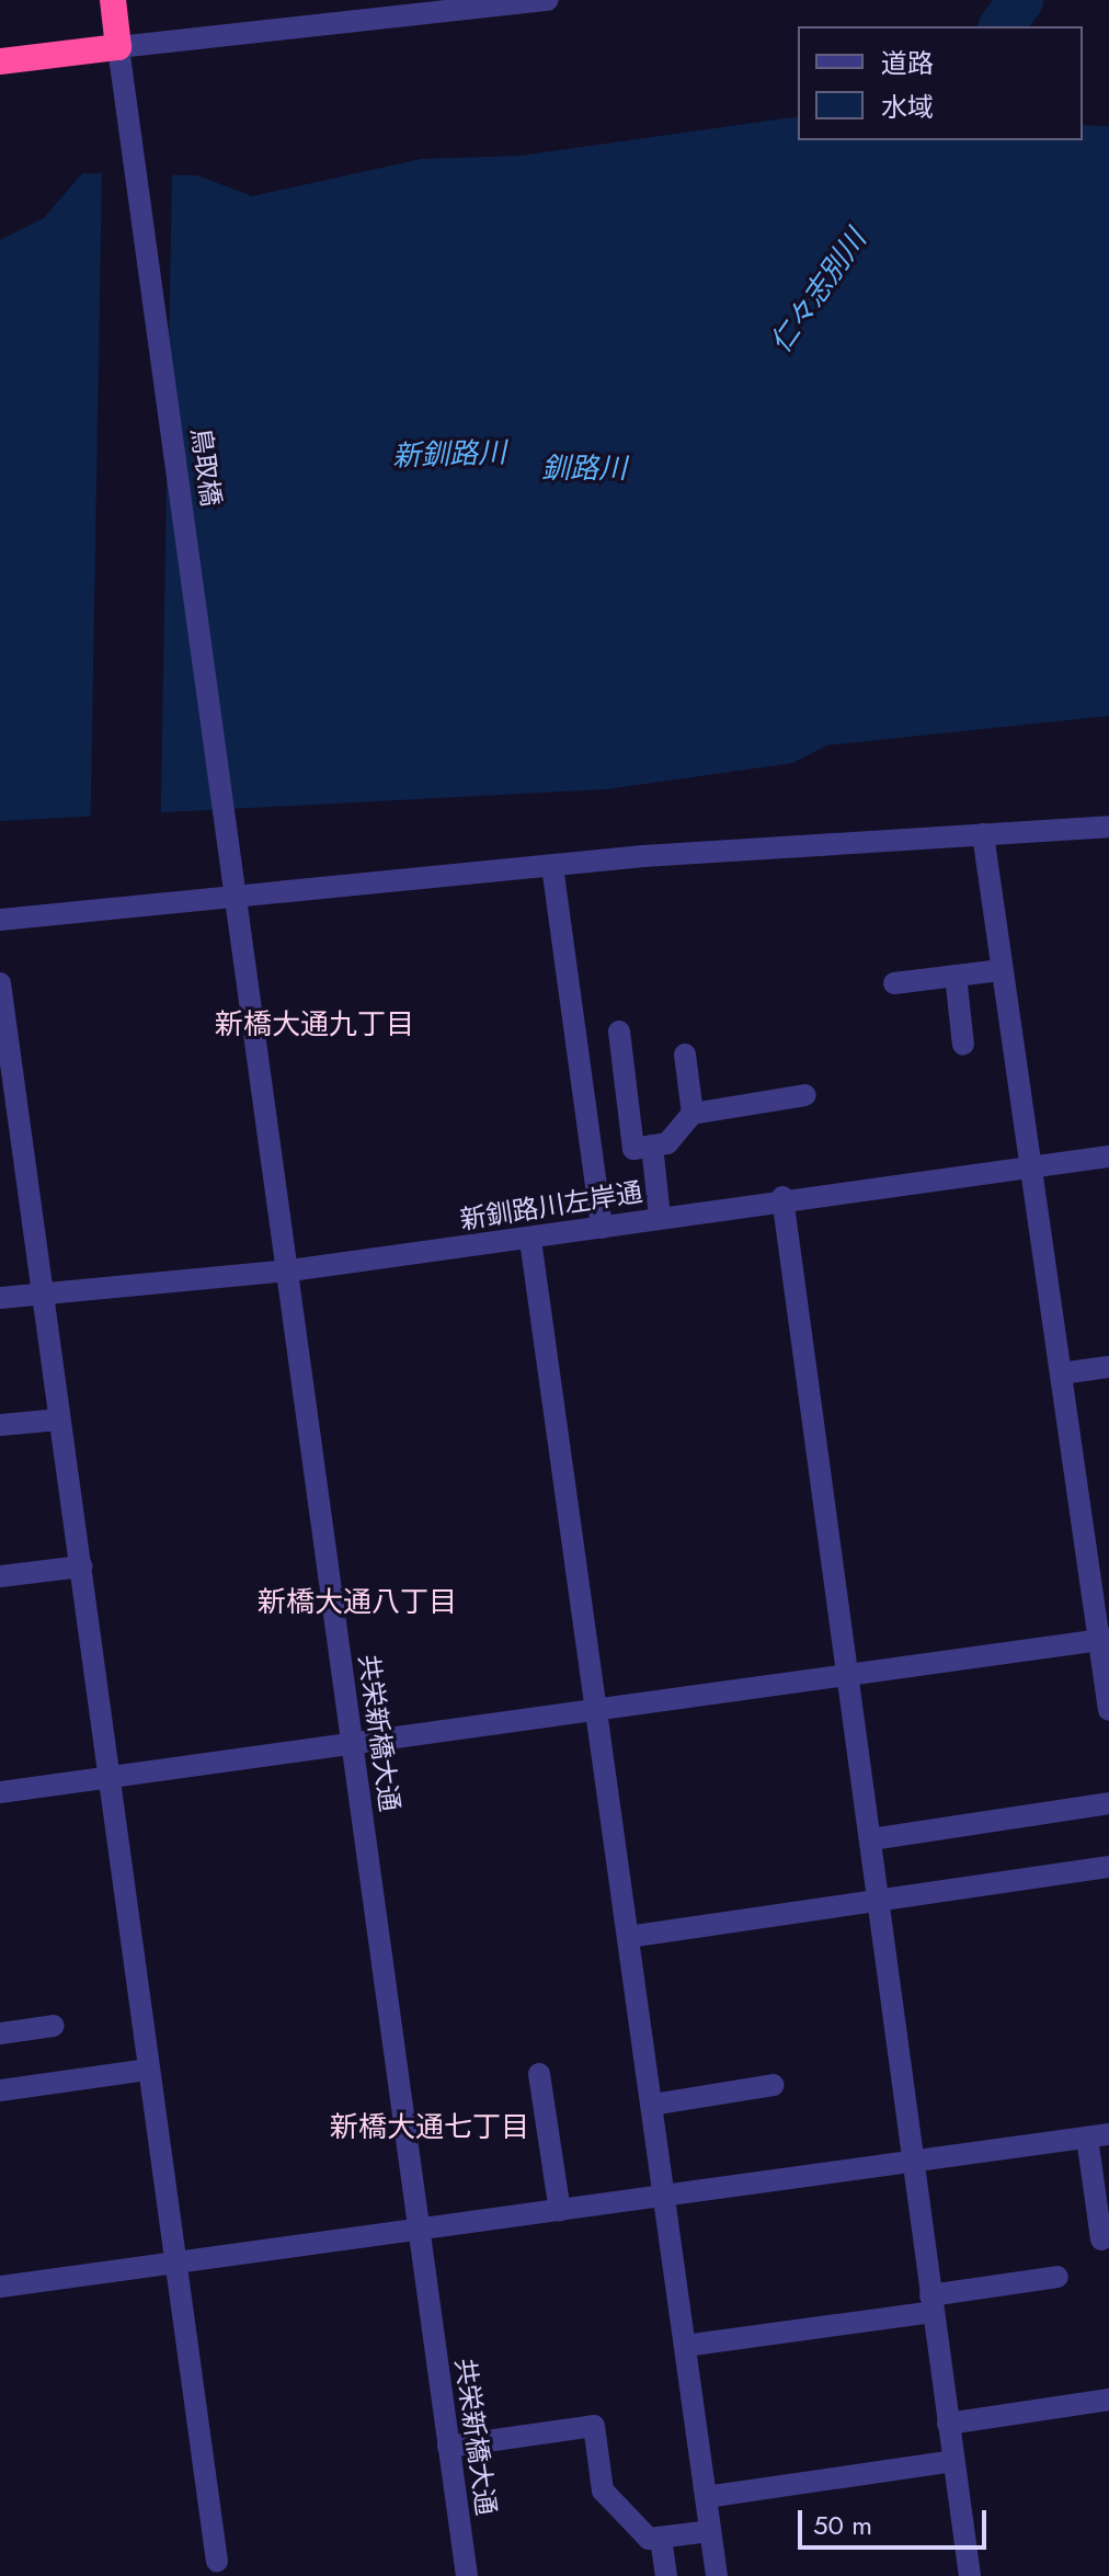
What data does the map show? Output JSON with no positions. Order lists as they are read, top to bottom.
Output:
{
  "streets": {
    "street": ["鳥取橋", "新釧路川左岸通", "共栄新橋大通"]
  },
  "crossings": [
    ["鳥取橋", "共栄新橋大通"],
    ["新釧路川左岸通", "共栄新橋大通"]
  ],
  "districts": ["新橋大通九丁目", "新橋大通八丁目", "新橋大通七丁目"],
  "water": ["仁々志別川", "新釧路川", "釧路川"],
  "legend": ["道路", "水域"],
  "scale_bar": "50 m"
}
